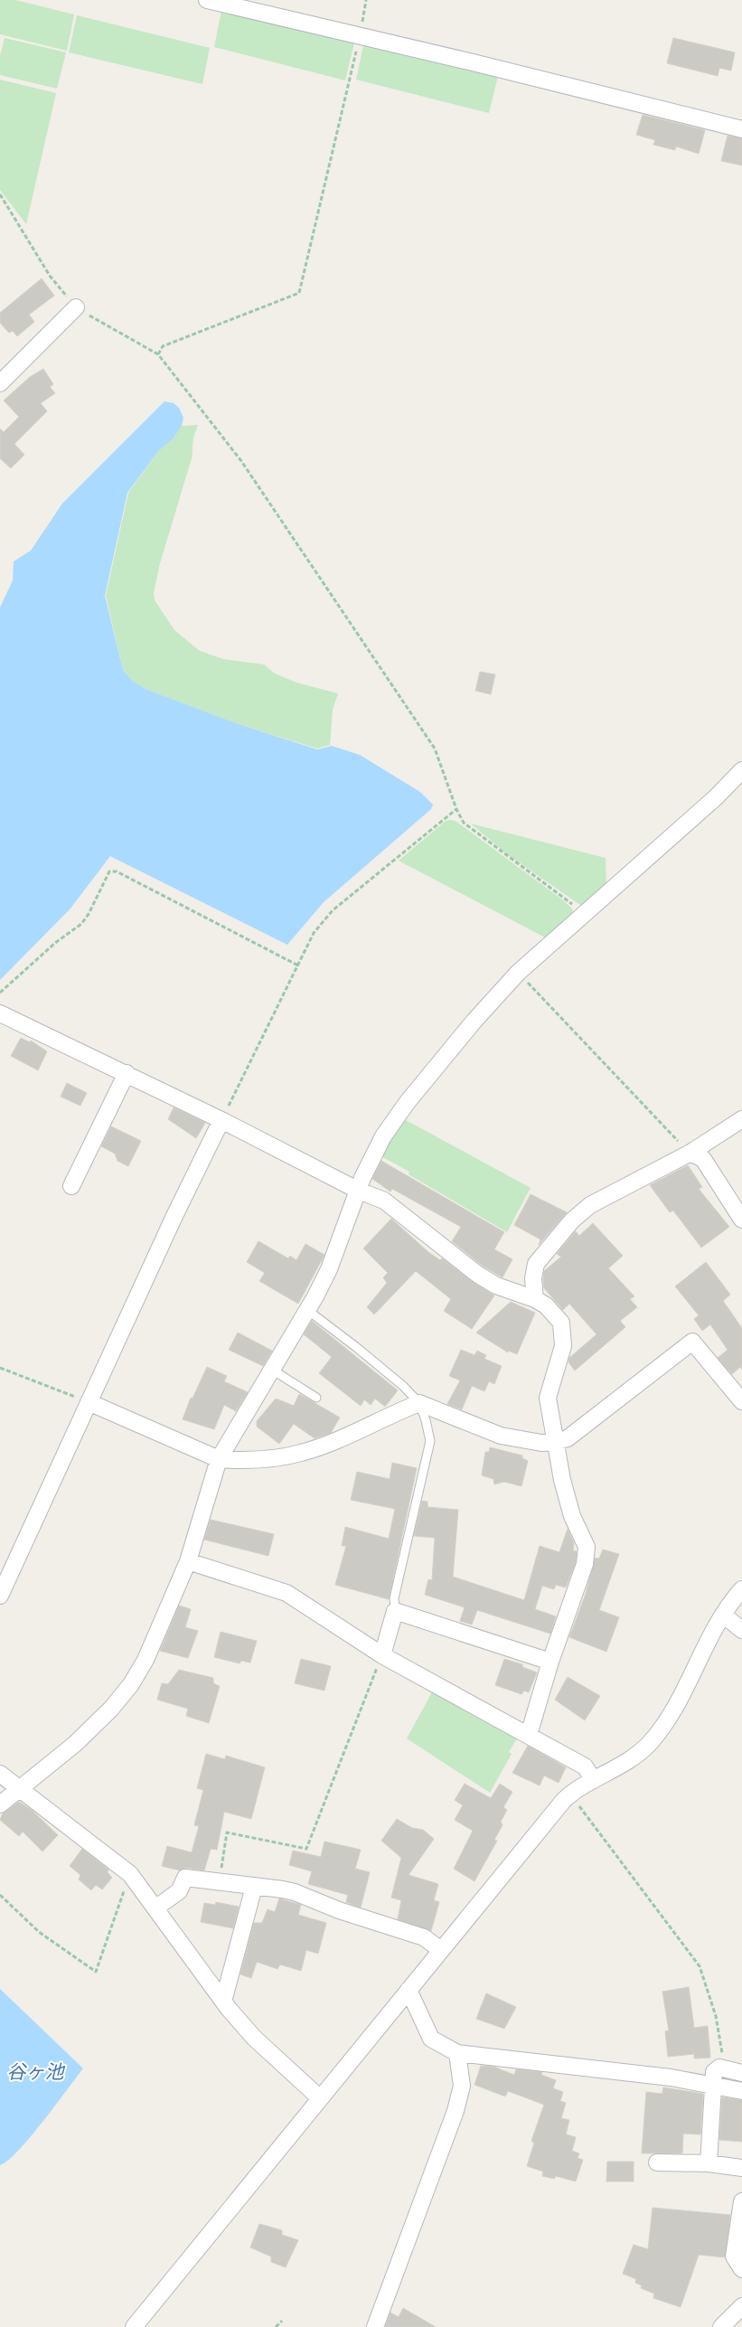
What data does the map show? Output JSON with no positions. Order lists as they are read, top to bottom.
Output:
{
  "water": ["谷ヶ池"]
}
